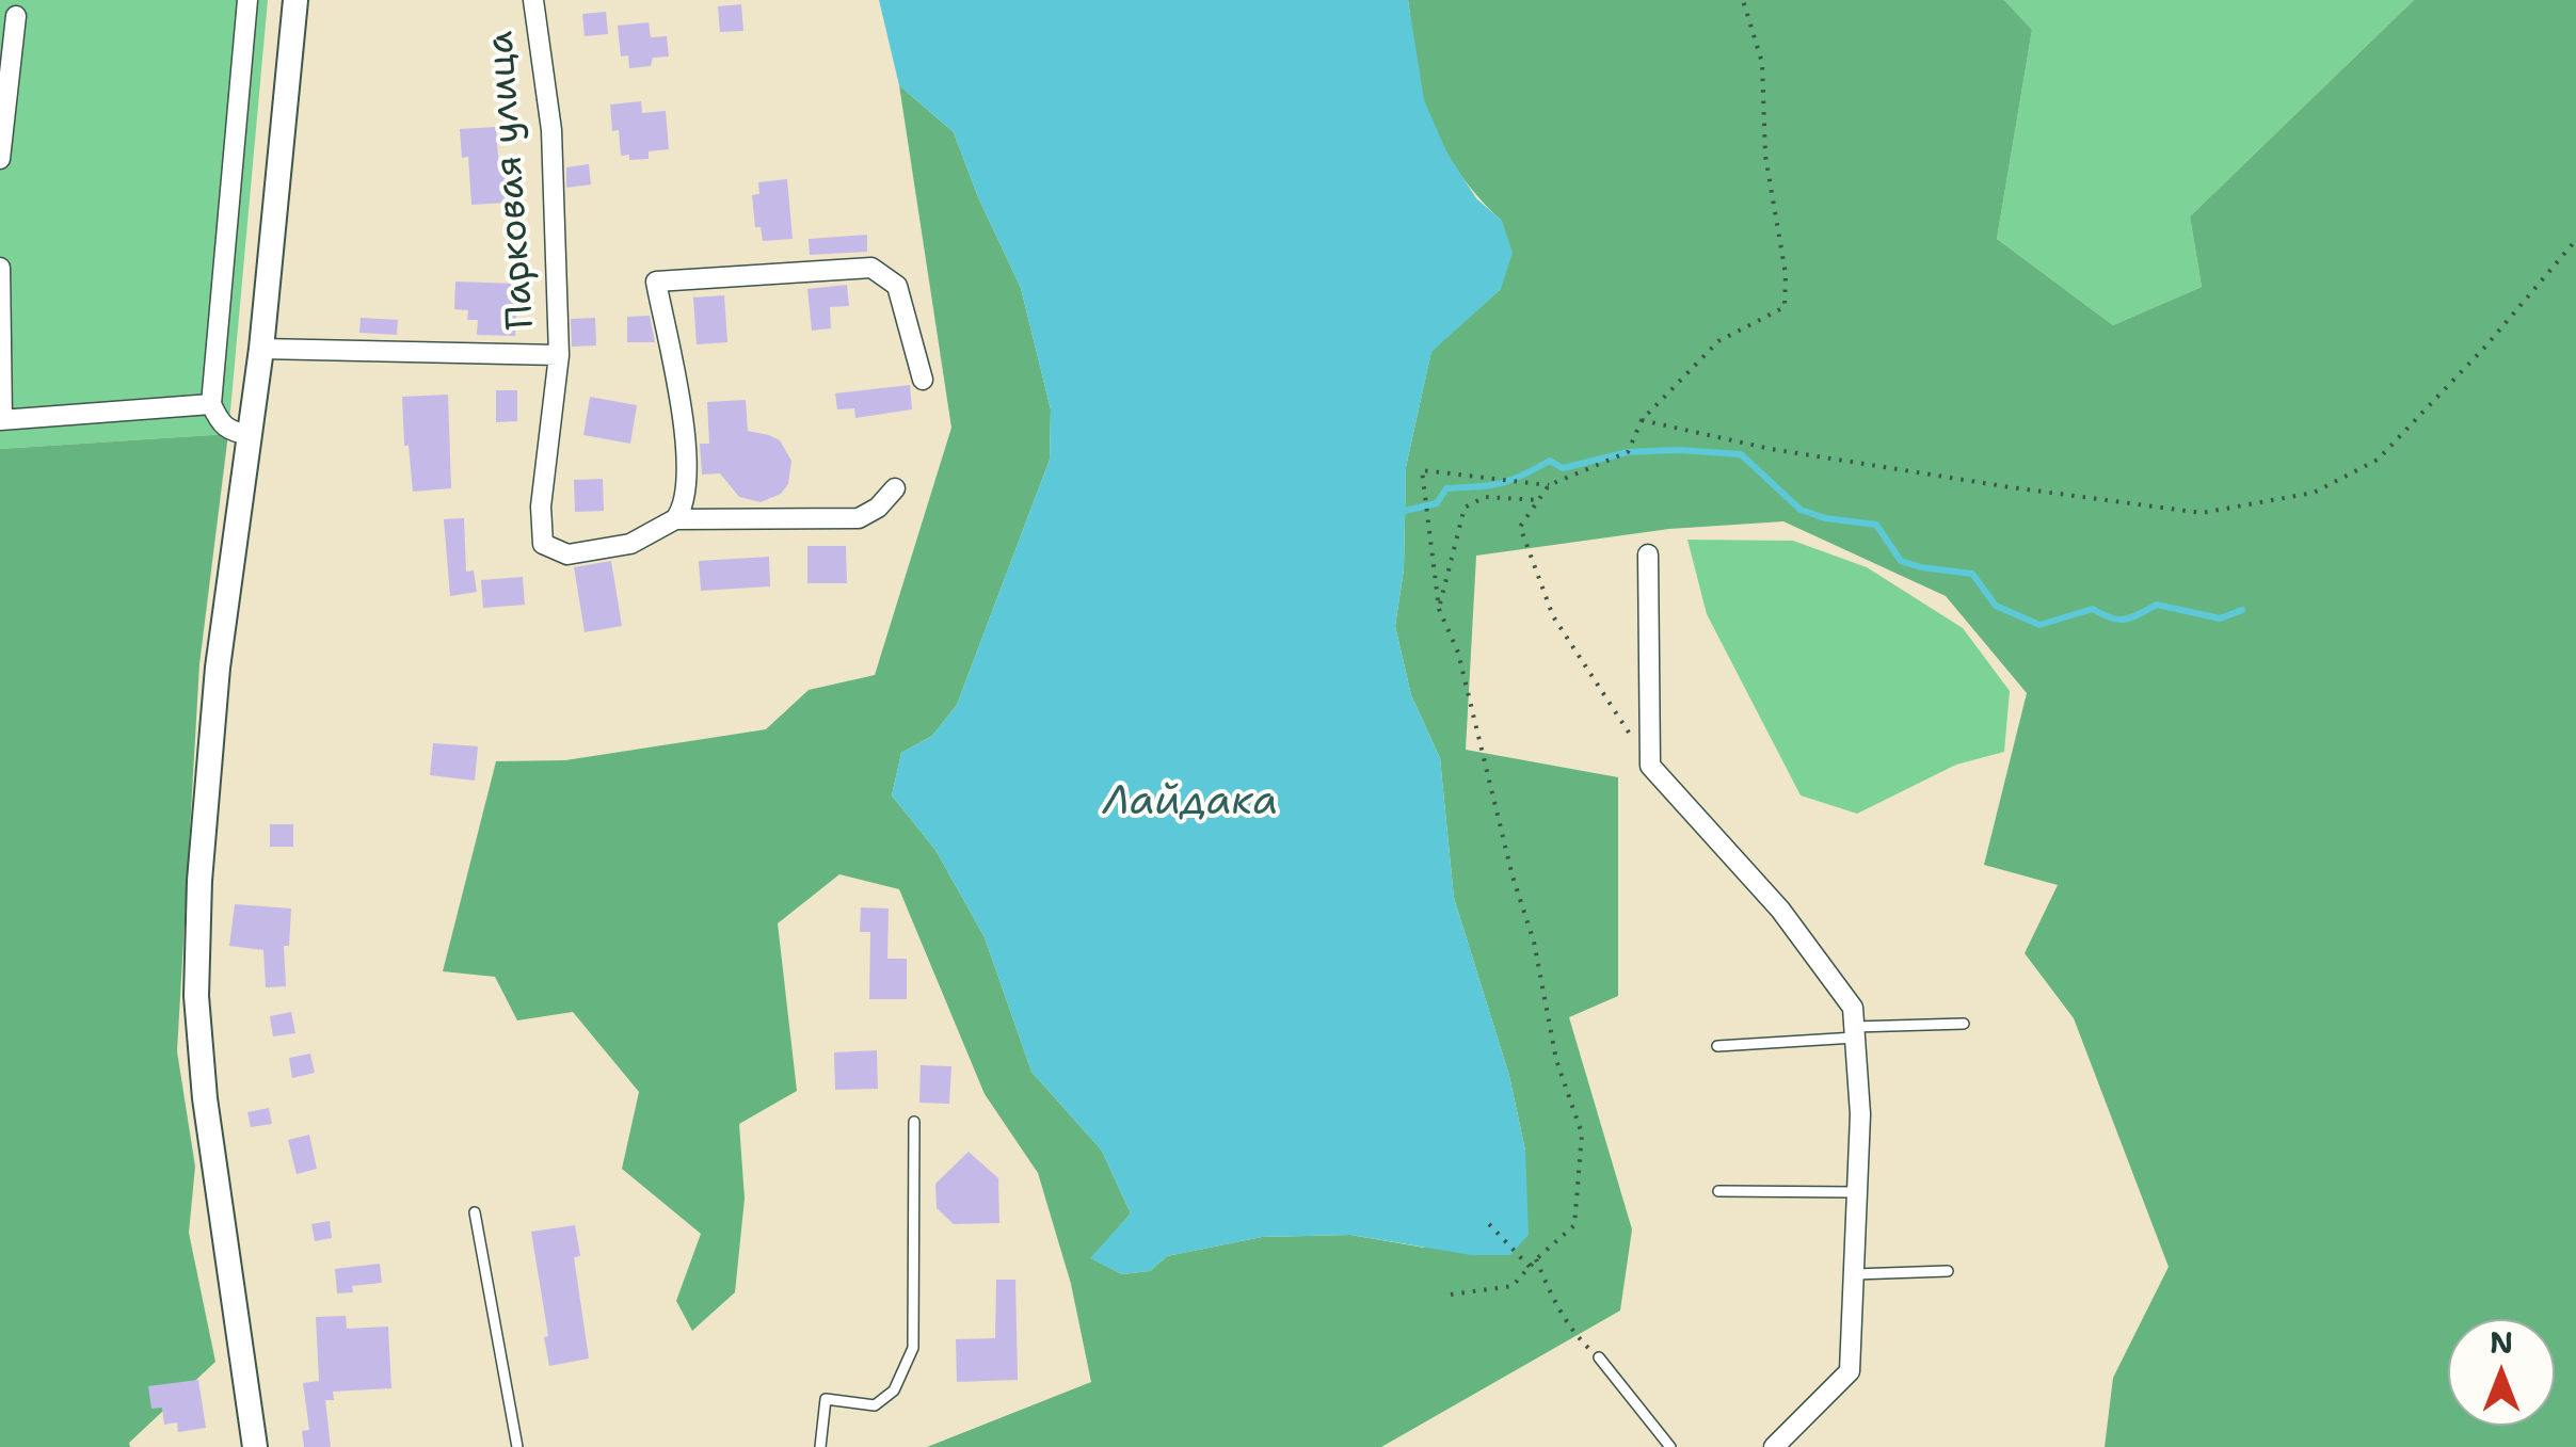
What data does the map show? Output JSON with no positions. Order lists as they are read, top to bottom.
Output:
{
  "streets": {
    "street": ["Парковая улица"]
  },
  "water": ["Лайдака"],
  "north": "top"
}
